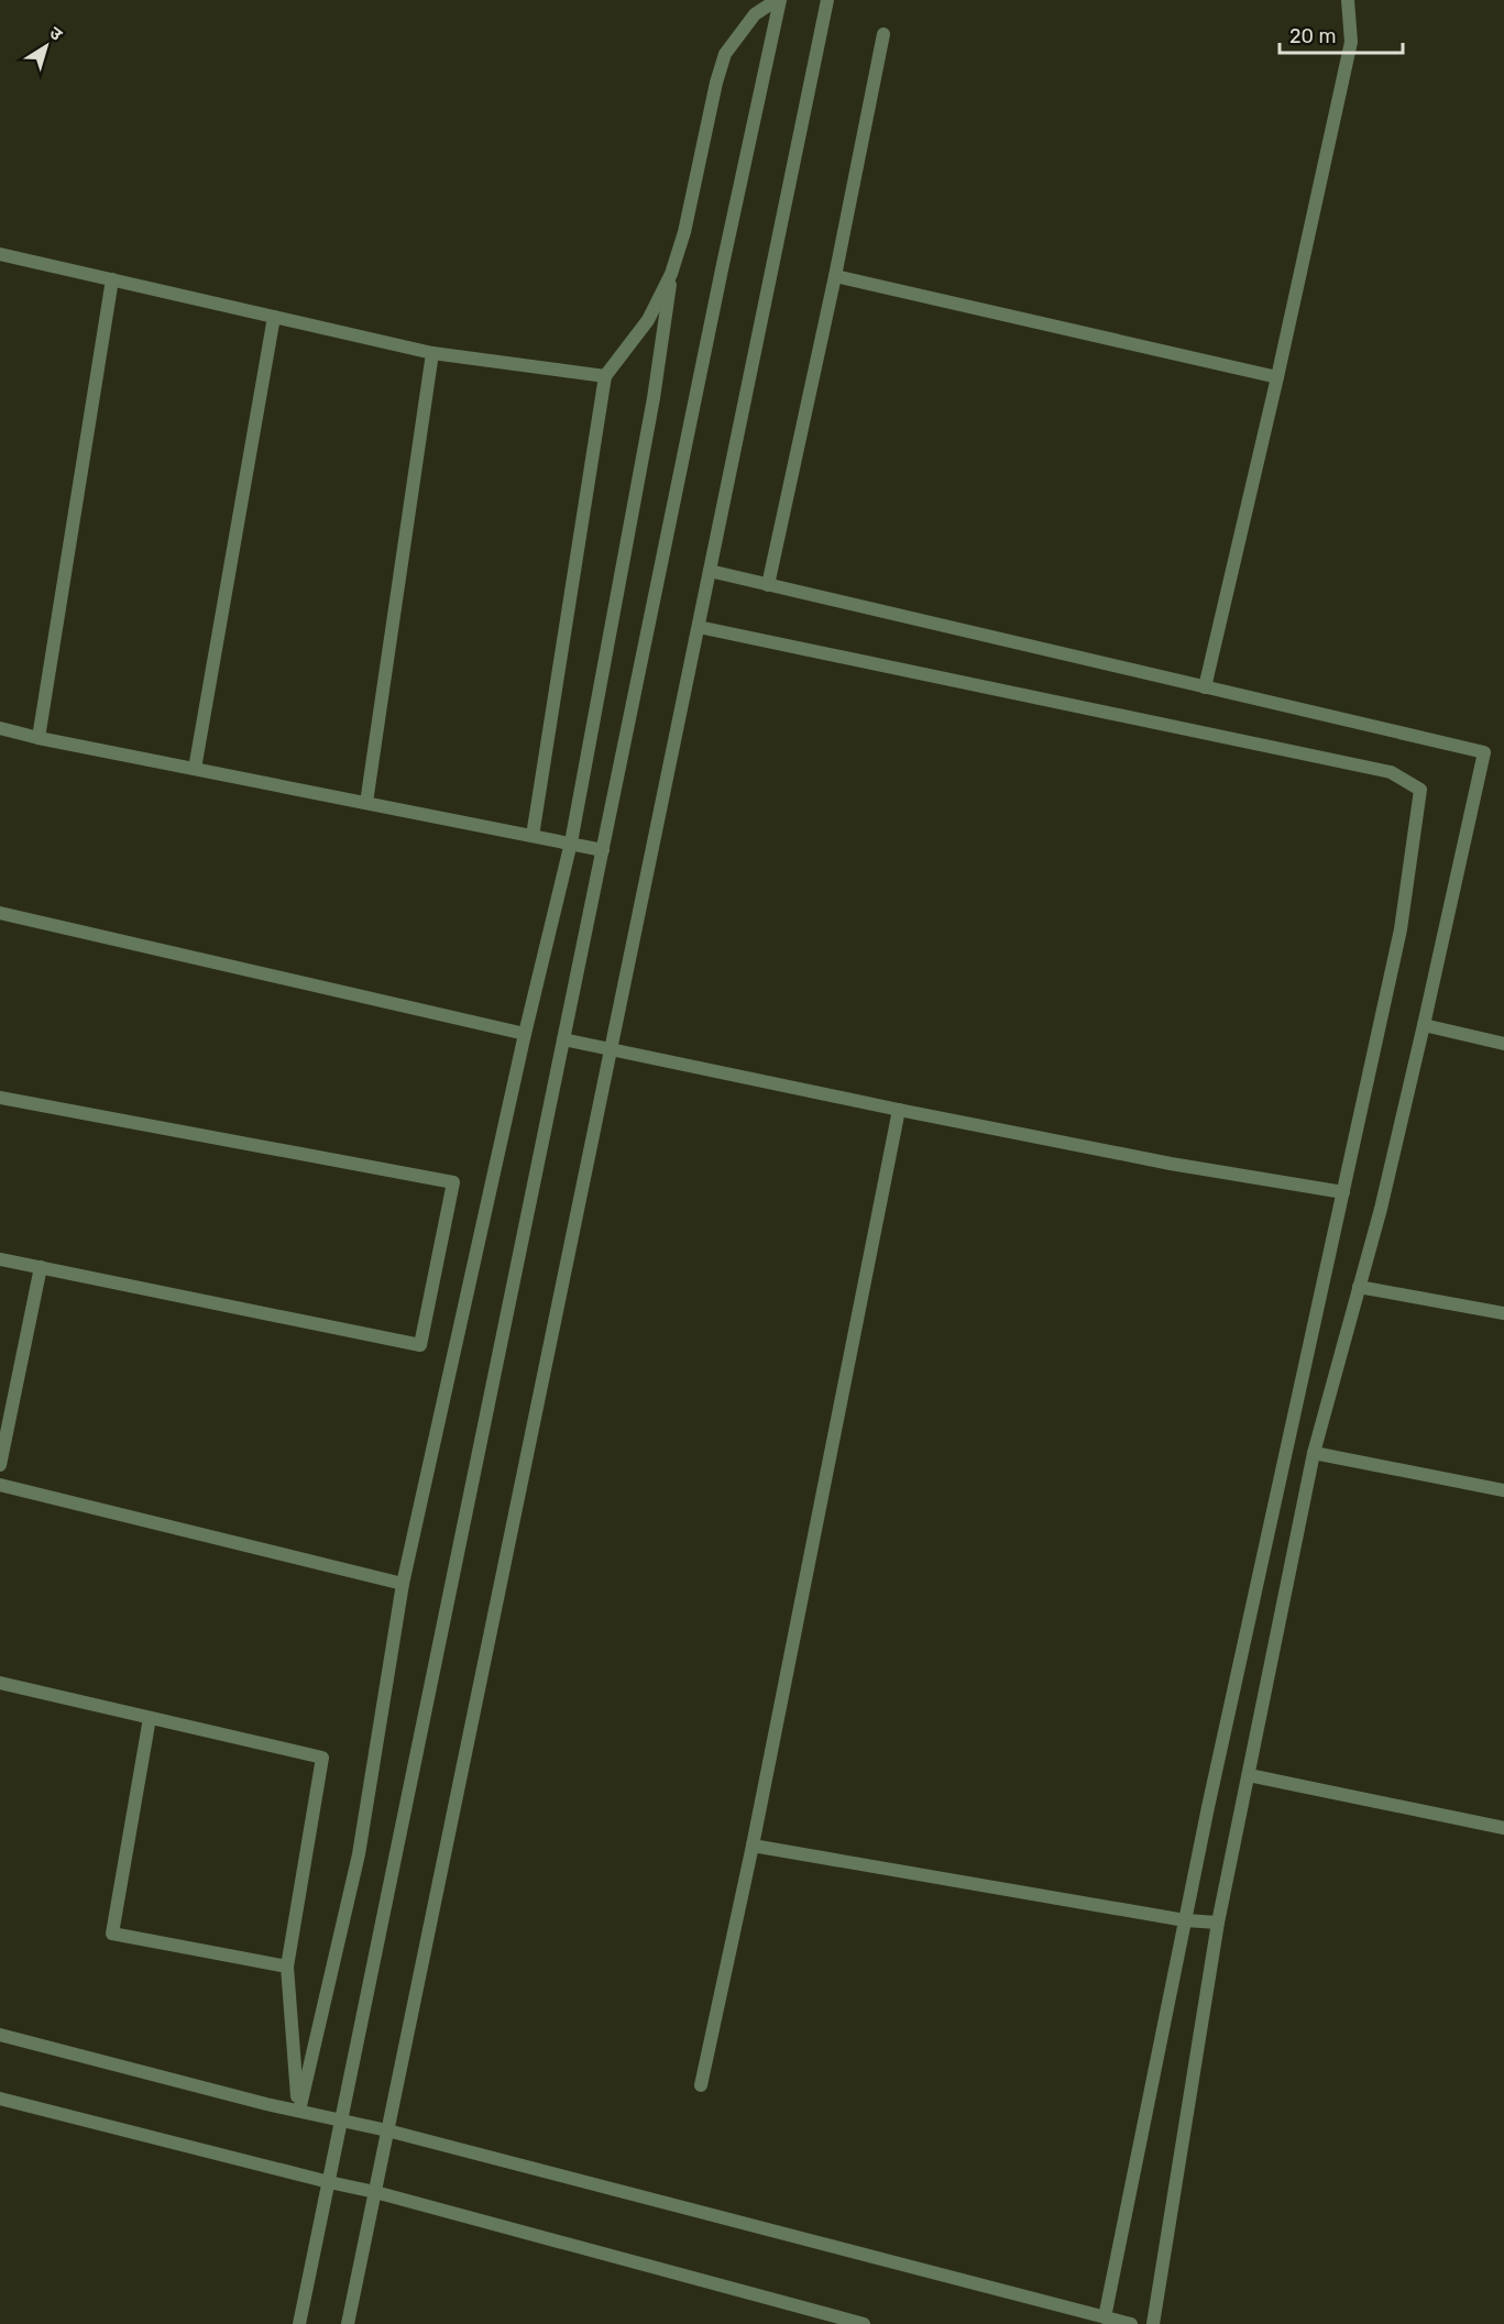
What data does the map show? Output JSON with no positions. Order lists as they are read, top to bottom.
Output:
{
  "scale_bar": "20 m",
  "north": "top right"
}
